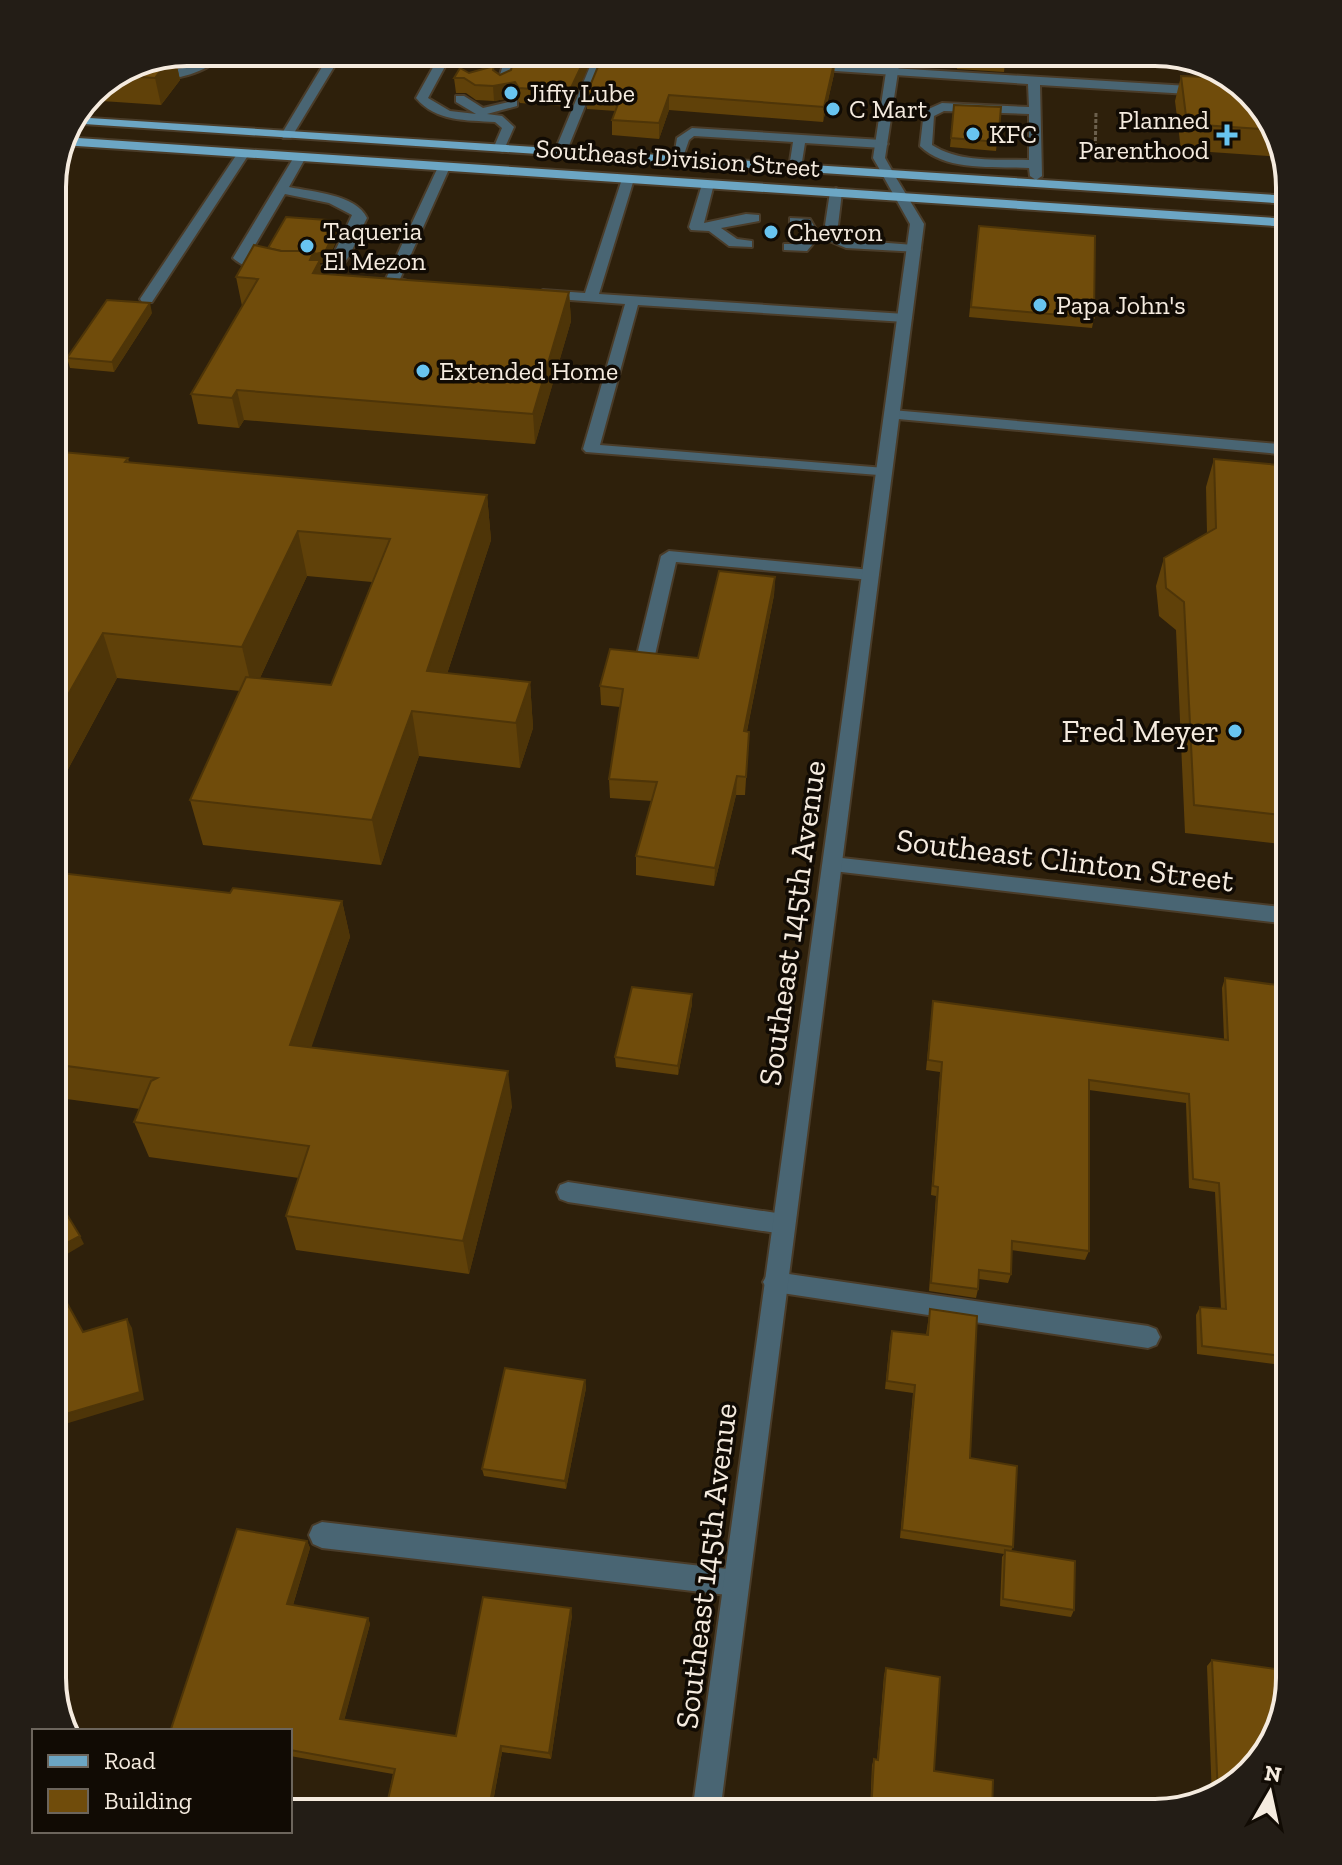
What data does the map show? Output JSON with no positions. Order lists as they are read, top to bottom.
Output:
{
  "streets": {
    "main road": ["Southeast Division Street"],
    "street": ["Southeast Clinton Street", "Southeast 145th Avenue"]
  },
  "crossings": [
    ["Southeast Division Street", "Southeast 145th Avenue"],
    ["Southeast Clinton Street", "Southeast 145th Avenue"]
  ],
  "places": {
    "other": [
      "Jiffy Lube",
      "C Mart",
      "KFC",
      "Chevron",
      "Taqueria El Mezon",
      "Papa John's",
      "Extended Home",
      "Fred Meyer"
    ],
    "health": ["Planned Parenthood"]
  },
  "legend": ["Road", "Building"],
  "north": "top"
}
